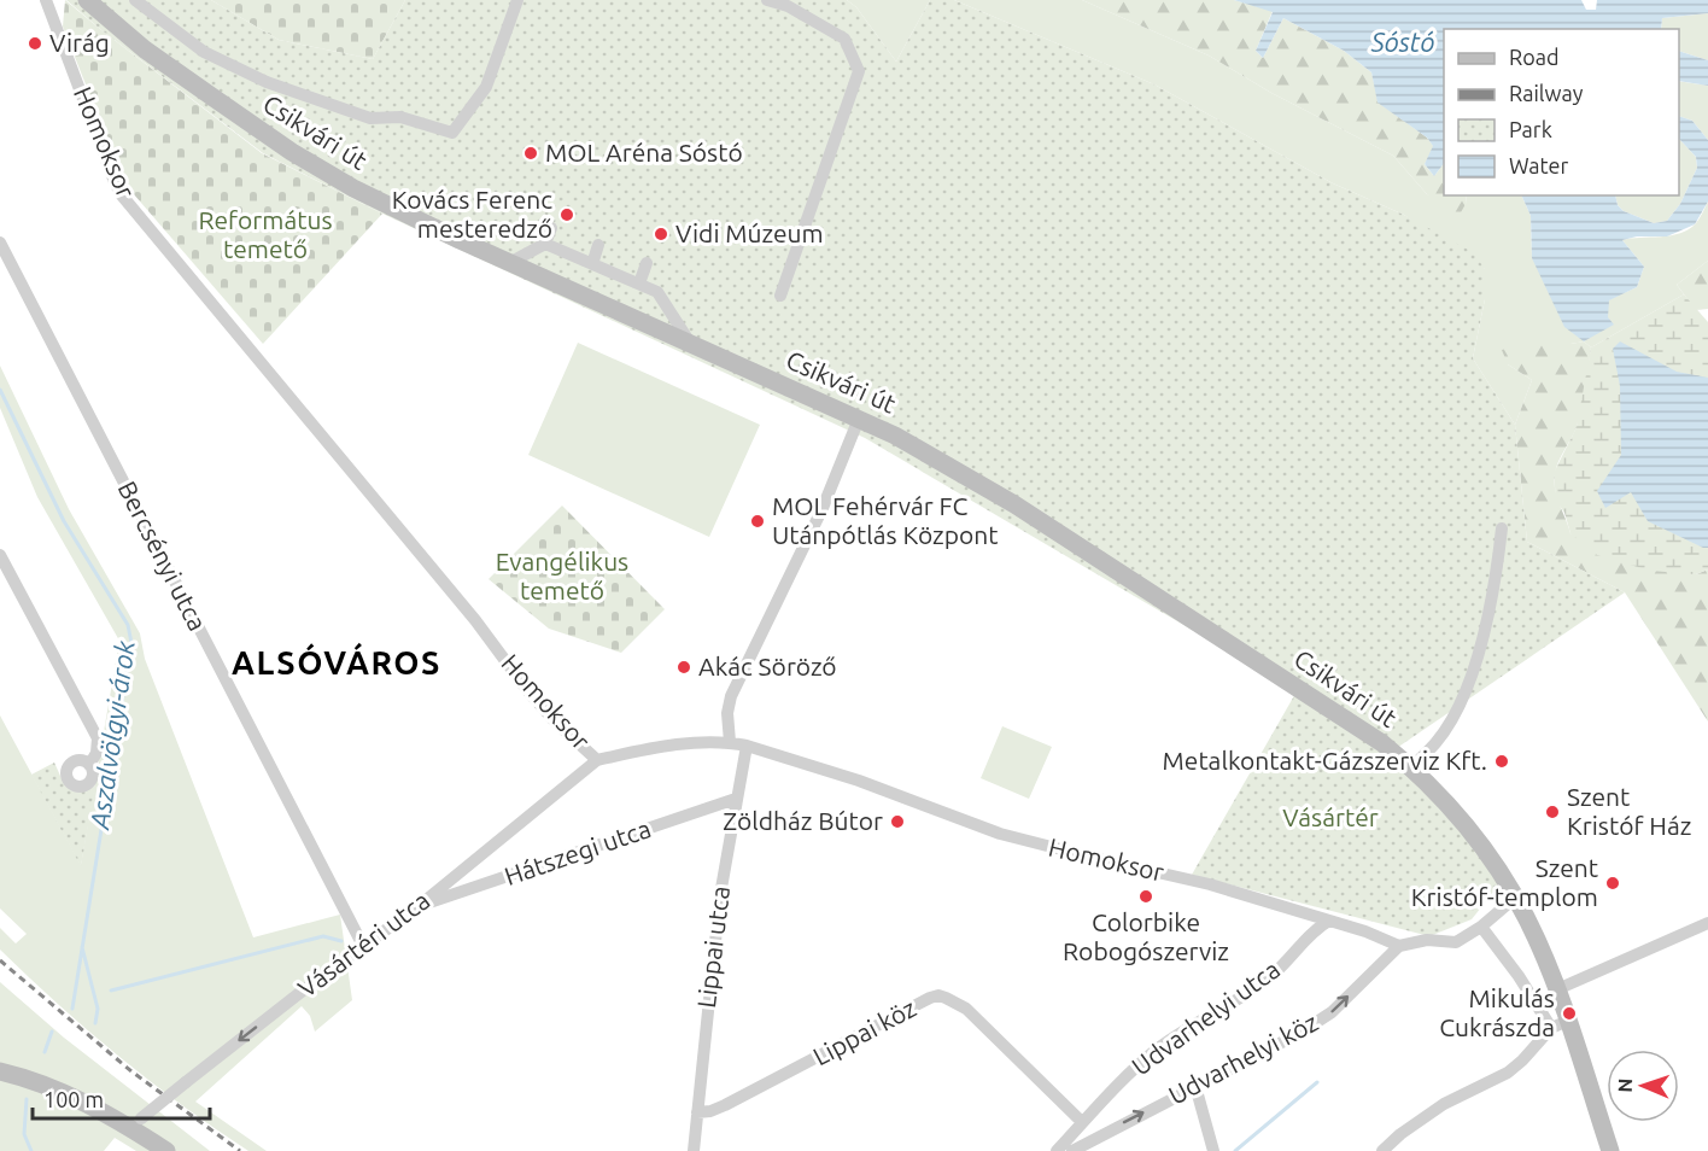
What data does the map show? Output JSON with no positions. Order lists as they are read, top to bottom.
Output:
{
  "streets": {
    "street": [
      "Csikvári út",
      "Homoksor",
      "Bercsényi utca",
      "Hátszegi utca",
      "Vásártéri utca",
      "Lippai utca",
      "Udvarhelyi utca",
      "Lippai köz",
      "Udvarhelyi köz"
    ]
  },
  "crossings": [
    ["Homoksor", "Vásártéri utca"],
    ["Homoksor", "Lippai utca"],
    ["Homoksor", "Udvarhelyi utca"],
    ["Homoksor", "Udvarhelyi köz"],
    ["Bercsényi utca", "Vásártéri utca"],
    ["Hátszegi utca", "Vásártéri utca"],
    ["Hátszegi utca", "Lippai utca"],
    ["Lippai utca", "Lippai köz"],
    ["Udvarhelyi utca", "Lippai köz"]
  ],
  "one_way": ["Vásártéri utca", "Udvarhelyi köz"],
  "districts": ["ALSÓVÁROS"],
  "water": ["Sóstó", "Aszalvölgyi-árok"],
  "parks": ["Református temető", "Evangélikus temető", "Vásártér"],
  "places": [
    "Virág",
    "MOL Aréna Sóstó",
    "Kovács Ferenc mesteredző",
    "Vidi Múzeum",
    "MOL Fehérvár FC Utánpótlás Központ",
    "Akác Söröző",
    "Metalkontakt-Gázszerviz Kft.",
    "Szent Kristóf Ház",
    "Zöldház Bútor",
    "Szent Kristóf-templom",
    "Colorbike Robogószerviz",
    "Mikulás Cukrászda"
  ],
  "legend": [
    "Road",
    "Railway",
    "Park",
    "Water"
  ],
  "scale_bar": "100 m",
  "north": "left"
}
